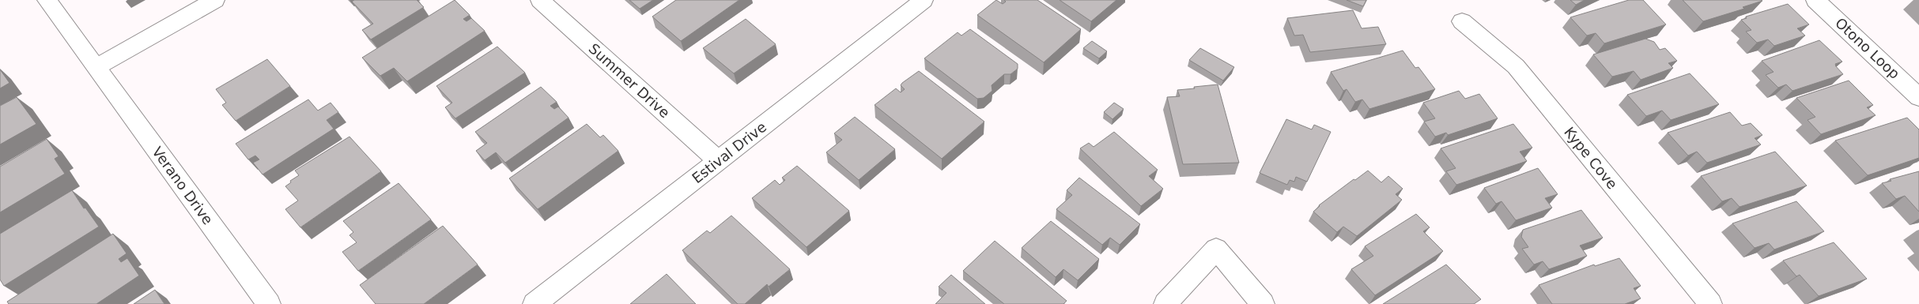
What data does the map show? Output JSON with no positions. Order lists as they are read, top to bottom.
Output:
{
  "streets": {
    "street": [
      "Otono Loop",
      "Summer Drive",
      "Estival Drive",
      "Kype Cove",
      "Verano Drive"
    ]
  },
  "crossings": [
    ["Summer Drive", "Estival Drive"]
  ]
}
